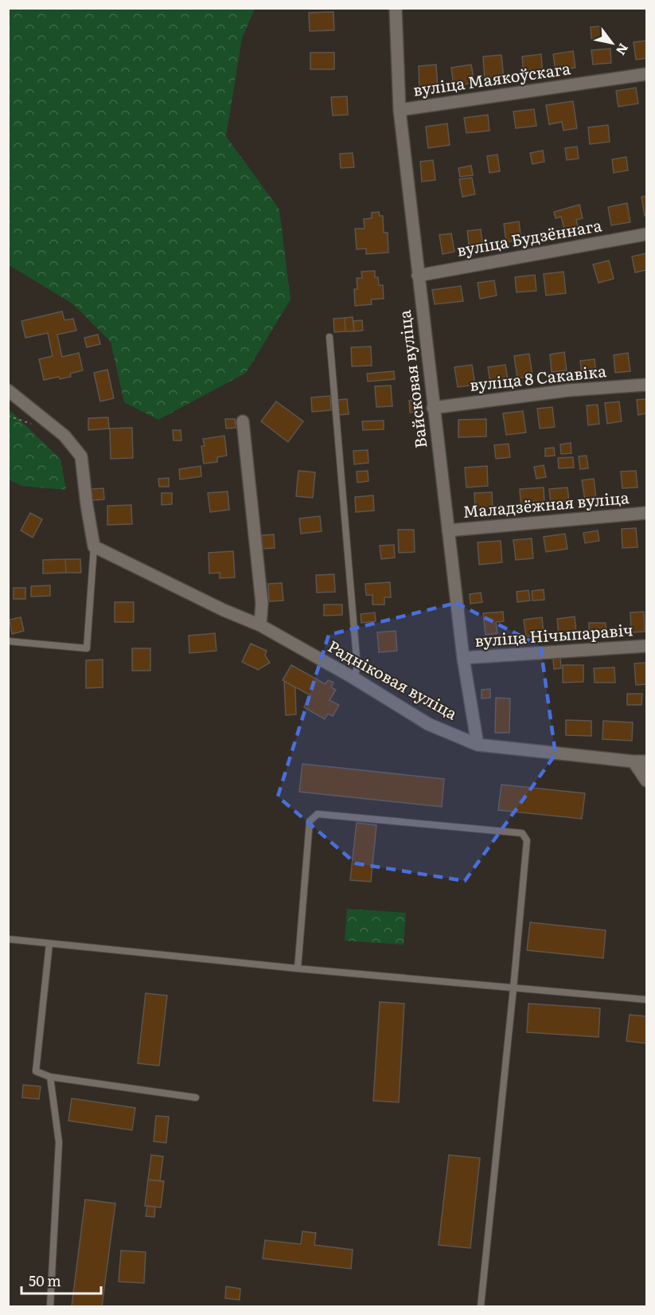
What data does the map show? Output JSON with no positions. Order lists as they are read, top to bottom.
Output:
{
  "streets": {
    "street": [
      "вуліца Маякоўскага",
      "вуліца Будзённага",
      "вуліца 8 Сакавіка",
      "Вайсковая вуліца",
      "Маладзёжная вуліца",
      "вуліца Нічыпаравіч",
      "Радніковая вуліца"
    ]
  },
  "crossings": [
    ["вуліца Маякоўскага", "Вайсковая вуліца"],
    ["вуліца Будзённага", "Вайсковая вуліца"],
    ["вуліца 8 Сакавіка", "Вайсковая вуліца"],
    ["Вайсковая вуліца", "Маладзёжная вуліца"],
    ["Вайсковая вуліца", "вуліца Нічыпаравіч"],
    ["Вайсковая вуліца", "Радніковая вуліца"]
  ],
  "scale_bar": "50 m",
  "north": "bottom right"
}
